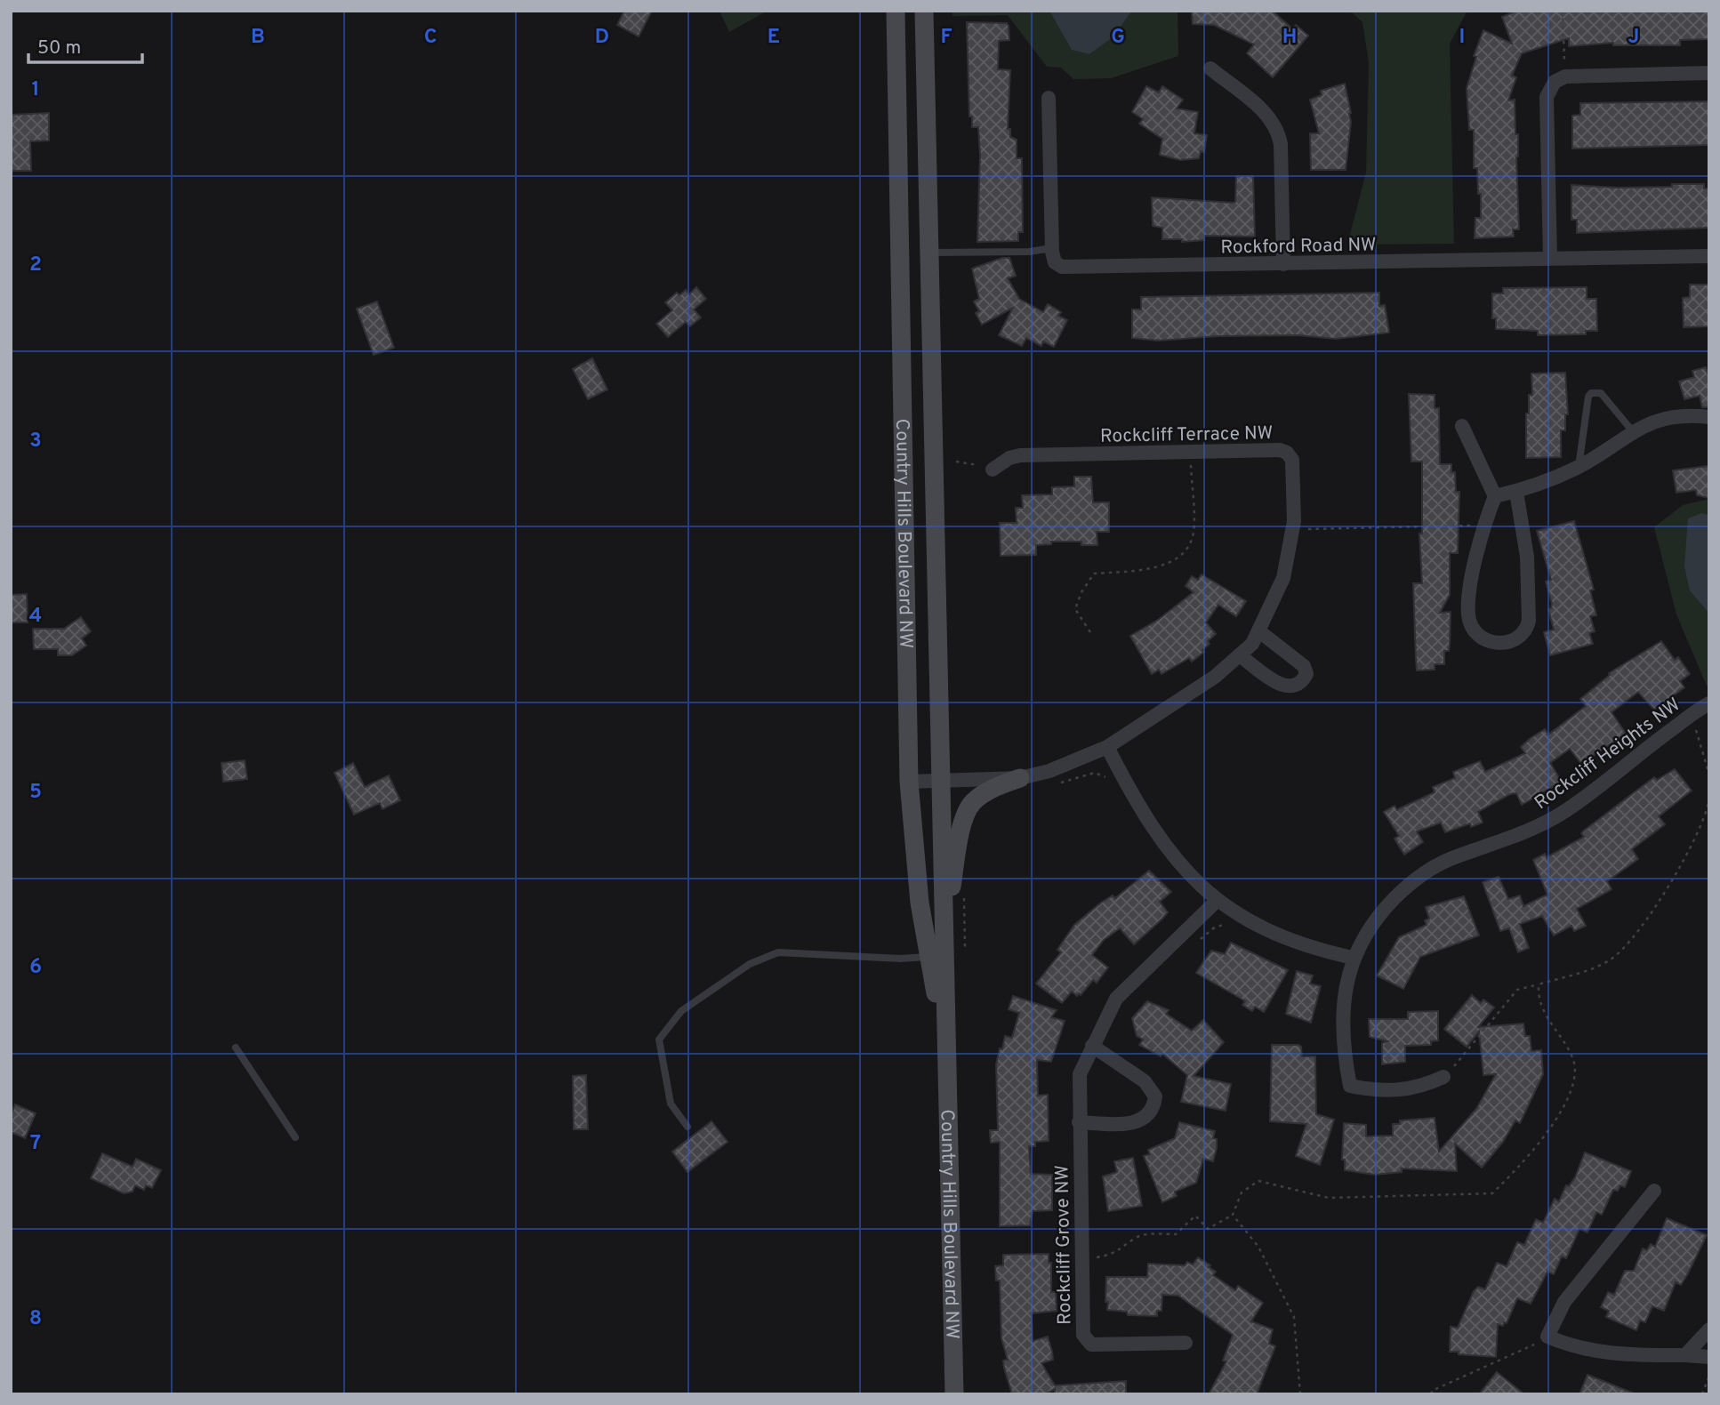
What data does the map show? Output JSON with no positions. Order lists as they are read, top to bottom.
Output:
{
  "streets": {
    "main road": ["Country Hills Boulevard NW"],
    "street": [
      "Rockford Road NW",
      "Rockcliff Terrace NW",
      "Rockcliff Heights NW",
      "Rockcliff Grove NW"
    ]
  },
  "crossings": [
    ["Rockcliff Terrace NW", "Country Hills Boulevard NW"]
  ],
  "scale_bar": "50 m",
  "grid": {
    "columns": [
      "B",
      "C",
      "D",
      "E",
      "F",
      "G",
      "H",
      "I",
      "J"
    ],
    "rows": [
      "1",
      "2",
      "3",
      "4",
      "5",
      "6",
      "7",
      "8"
    ]
  }
}
